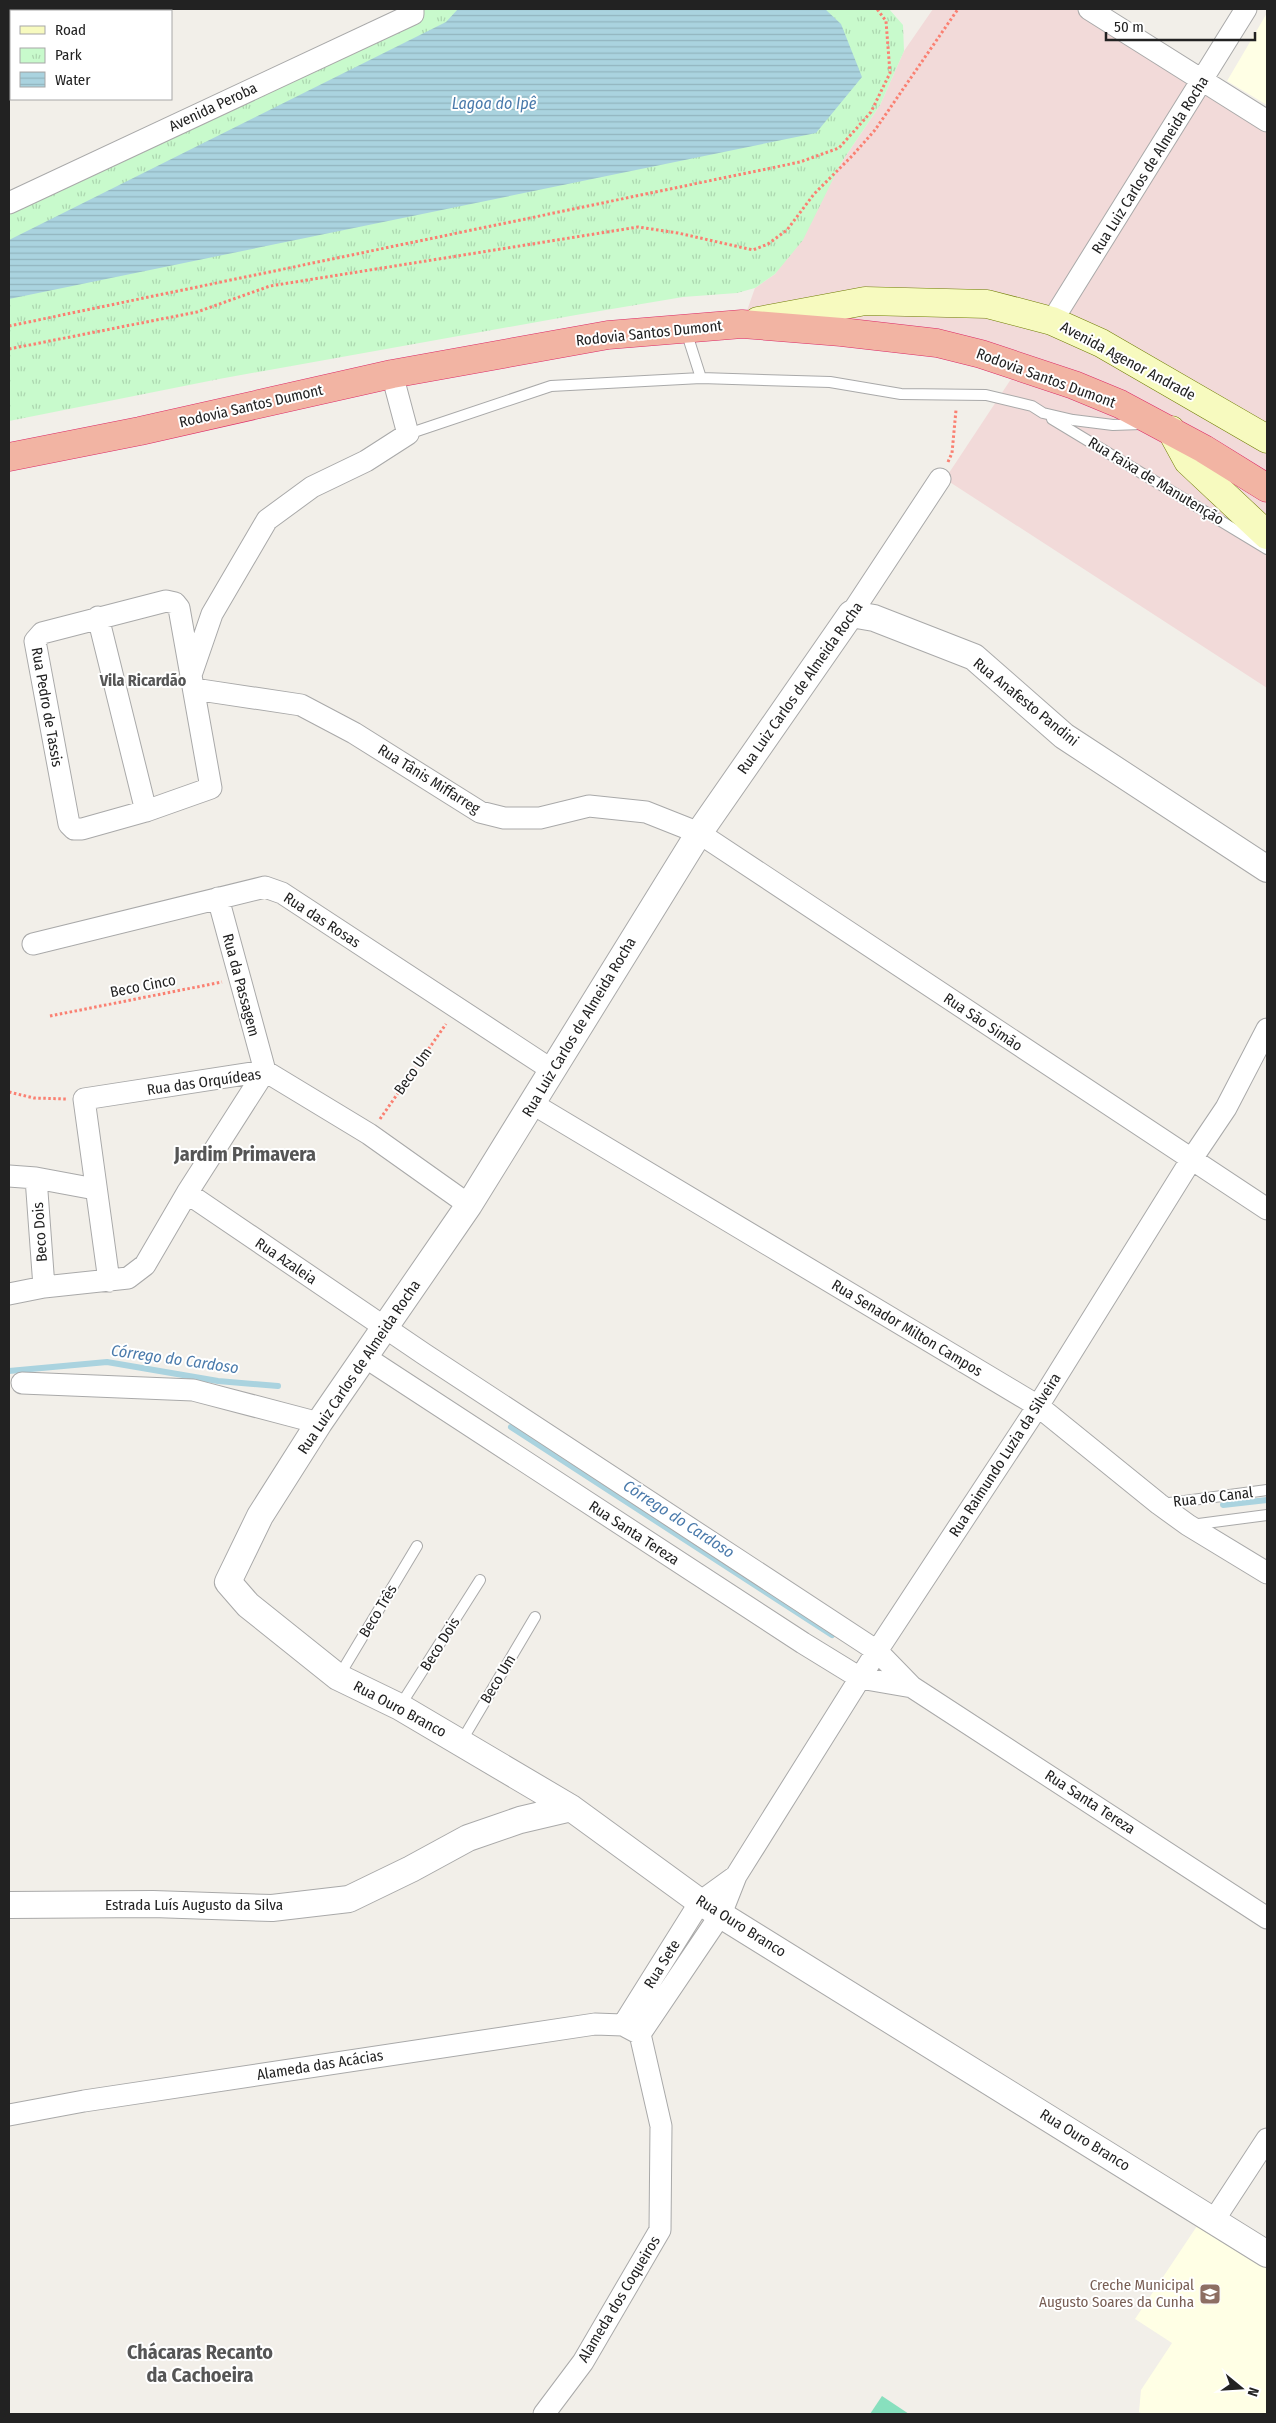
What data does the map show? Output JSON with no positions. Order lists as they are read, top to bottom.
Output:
{
  "streets": {
    "highway": ["Rodovia Santos Dumont"],
    "main road": ["Avenida Agenor Andrade"],
    "street": [
      "Avenida Peroba",
      "Rua Luiz Carlos de Almeida Rocha",
      "Rua Anafesto Pandini",
      "Rua Pedro de Tassis",
      "Rua Tânis Miffarreg",
      "Rua das Rosas",
      "Rua da Passagem",
      "Rua São Simão",
      "Rua das Orquídeas",
      "Beco Dois",
      "Rua Azaleia",
      "Rua Senador Milton Campos",
      "Rua Raimundo Luzia da Silveira",
      "Rua Santa Tereza",
      "Rua Ouro Branco",
      "Estrada Luís Augusto da Silva",
      "Rua Sete",
      "Alameda das Acácias",
      "Alameda dos Coqueiros"
    ],
    "lane": [
      "Rua Faixa de Manutenção",
      "Beco Um",
      "Rua do Canal",
      "Beco Três"
    ],
    "path": ["Beco Cinco"]
  },
  "crossings": [
    ["Rua Luiz Carlos de Almeida Rocha", "Avenida Agenor Andrade"],
    ["Rua Luiz Carlos de Almeida Rocha", "Rua Anafesto Pandini"],
    ["Rua Luiz Carlos de Almeida Rocha", "Rua Tânis Miffarreg"],
    ["Rua Luiz Carlos de Almeida Rocha", "Rua das Rosas"],
    ["Rua Luiz Carlos de Almeida Rocha", "Rua São Simão"],
    ["Rua Luiz Carlos de Almeida Rocha", "Rua das Orquídeas"],
    ["Rua Luiz Carlos de Almeida Rocha", "Rua Azaleia"],
    ["Rua Luiz Carlos de Almeida Rocha", "Rua Senador Milton Campos"],
    ["Rua Luiz Carlos de Almeida Rocha", "Rua Santa Tereza"],
    ["Rua Luiz Carlos de Almeida Rocha", "Rua Ouro Branco"],
    ["Rodovia Santos Dumont", "Avenida Agenor Andrade"],
    ["Rodovia Santos Dumont", "Rua Faixa de Manutenção"],
    ["Rua Pedro de Tassis", "Rua Tânis Miffarreg"],
    ["Rua Tânis Miffarreg", "Rua São Simão"],
    ["Rua das Rosas", "Rua da Passagem"],
    ["Rua das Rosas", "Beco Um"],
    ["Rua da Passagem", "Beco Cinco"],
    ["Rua da Passagem", "Rua das Orquídeas"],
    ["Rua São Simão", "Rua Raimundo Luzia da Silveira"],
    ["Beco Um", "Rua das Orquídeas"],
    ["Beco Um", "Rua Ouro Branco"],
    ["Beco Dois", "Rua Ouro Branco"],
    ["Rua Azaleia", "Rua Santa Tereza"],
    ["Rua Senador Milton Campos", "Rua Raimundo Luzia da Silveira"],
    ["Rua Senador Milton Campos", "Rua do Canal"],
    ["Rua Raimundo Luzia da Silveira", "Rua Santa Tereza"],
    ["Rua Raimundo Luzia da Silveira", "Rua Ouro Branco"],
    ["Rua Raimundo Luzia da Silveira", "Rua Sete"],
    ["Beco Três", "Rua Ouro Branco"],
    ["Rua Ouro Branco", "Estrada Luís Augusto da Silva"],
    ["Rua Ouro Branco", "Rua Sete"],
    ["Rua Sete", "Alameda das Acácias"],
    ["Rua Sete", "Alameda dos Coqueiros"],
    ["Alameda das Acácias", "Alameda dos Coqueiros"]
  ],
  "districts": ["Vila Ricardão", "Jardim Primavera", "Chácaras Recanto da Cachoeira"],
  "water": ["Lagoa do Ipê", "Córrego do Cardoso"],
  "places": {
    "school or university": ["Creche Municipal Augusto Soares da Cunha"]
  },
  "legend": ["Road", "Park", "Water"],
  "scale_bar": "50 m",
  "north": "right"
}
